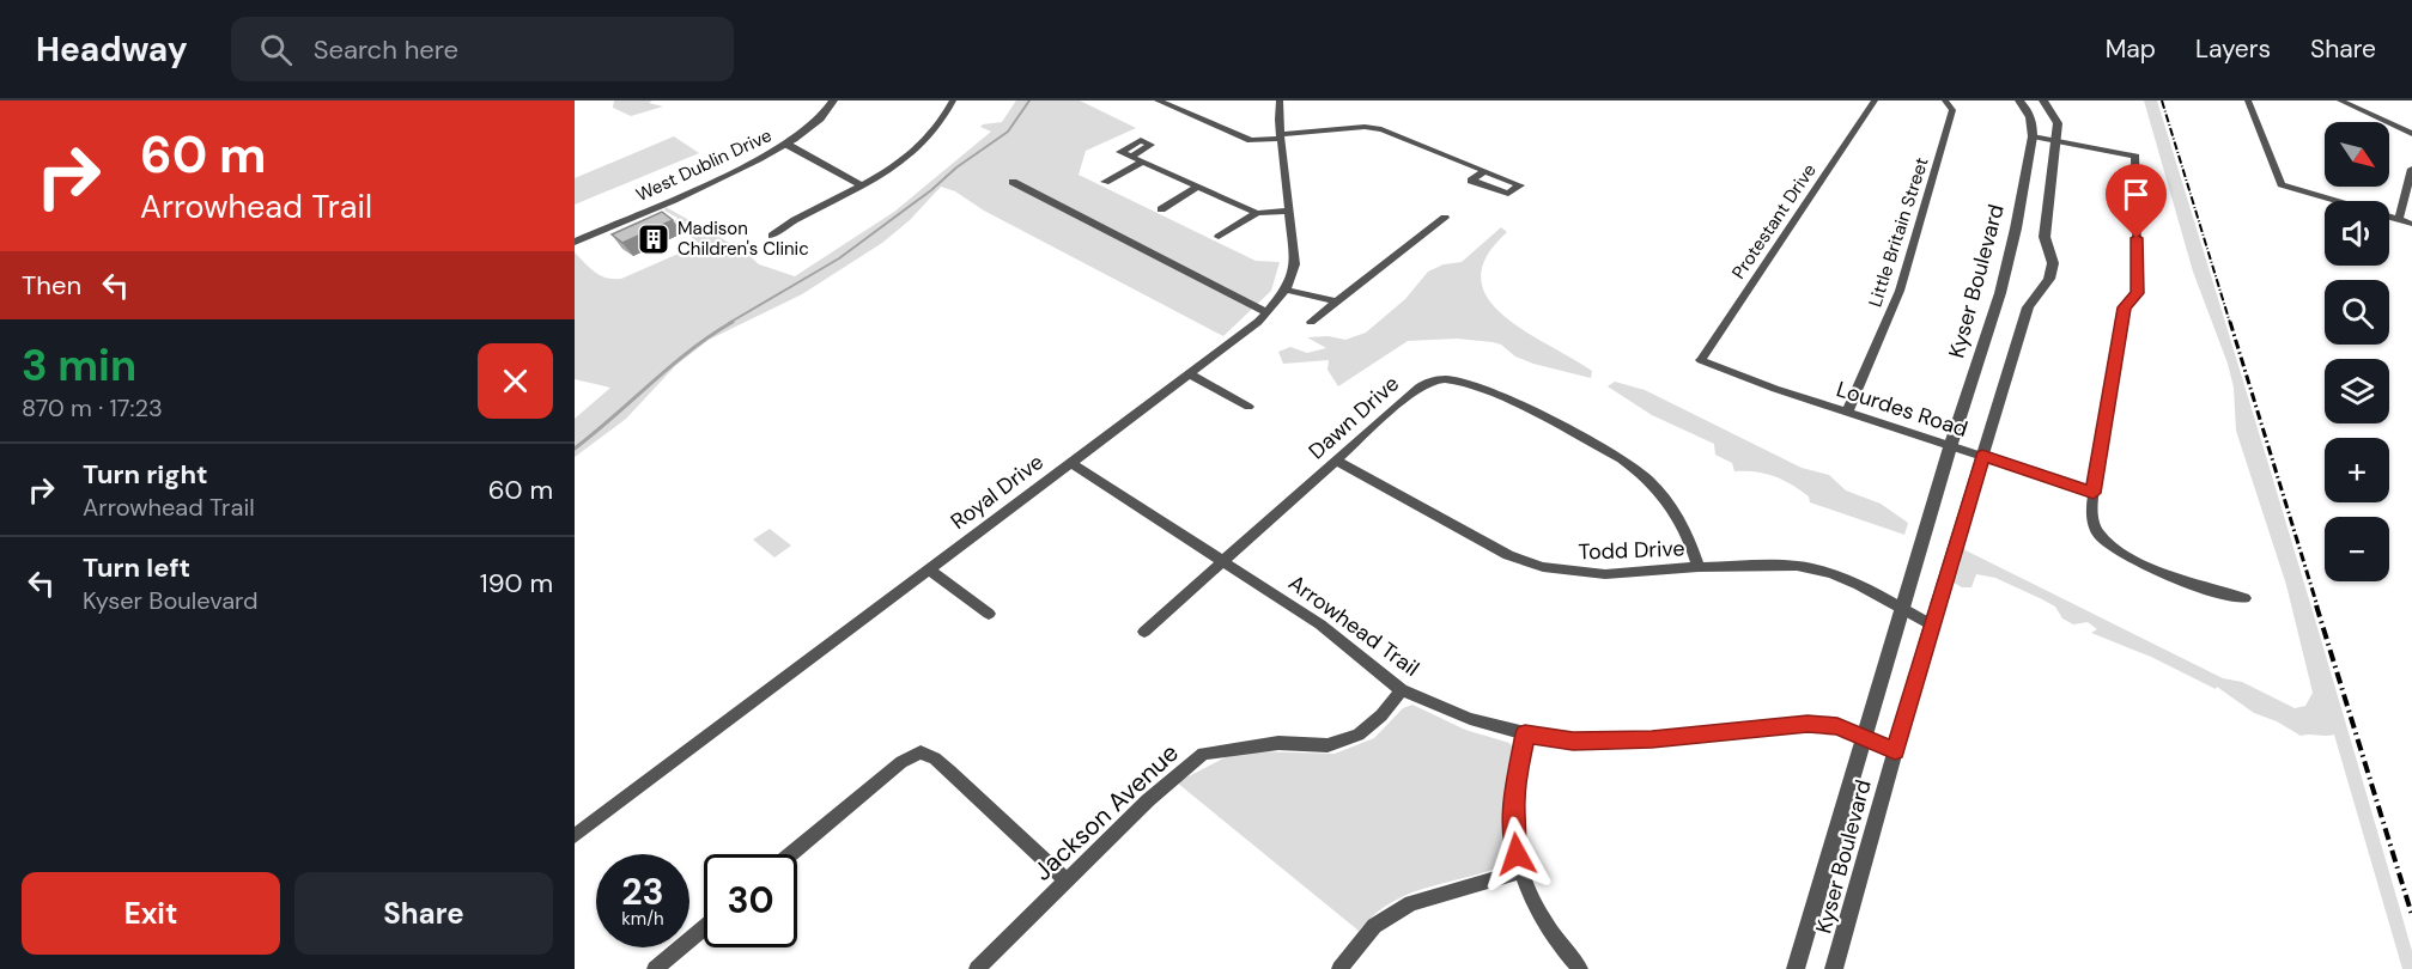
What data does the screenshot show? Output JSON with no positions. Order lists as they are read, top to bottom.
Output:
{
  "streets": {
    "street": [
      "West Dublin Drive",
      "Protestant Drive",
      "Little Britain Street",
      "Kyser Boulevard",
      "Lourdes Road",
      "Dawn Drive",
      "Royal Drive",
      "Todd Drive",
      "Arrowhead Trail",
      "Jackson Avenue"
    ]
  },
  "crossings": [
    ["Protestant Drive", "Lourdes Road"],
    ["Little Britain Street", "Lourdes Road"],
    ["Kyser Boulevard", "Lourdes Road"],
    ["Kyser Boulevard", "Todd Drive"],
    ["Kyser Boulevard", "Arrowhead Trail"],
    ["Dawn Drive", "Todd Drive"],
    ["Dawn Drive", "Arrowhead Trail"],
    ["Royal Drive", "Arrowhead Trail"],
    ["Arrowhead Trail", "Jackson Avenue"]
  ],
  "places": {
    "building": ["Madison Children's Clinic"]
  },
  "north": "bottom right",
  "page": {
    "header": "Headway",
    "search": "Search here",
    "nav": ["Map", "Layers", "Share"],
    "turn": ["60 m", "Arrowhead Trail"],
    "map_buttons": ["+", "−"],
    "then": "Then",
    "heading": ["3 min", "870 m · 17:23"],
    "list": [
      {
        "name": "Turn right",
        "note": "Arrowhead Trail",
        "value": "60 m"
      },
      {
        "name": "Turn left",
        "note": "Kyser Boulevard",
        "value": "190 m"
      }
    ],
    "speed": "23 km/h",
    "limit": "30",
    "buttons": ["Exit", "Share"]
  }
}
